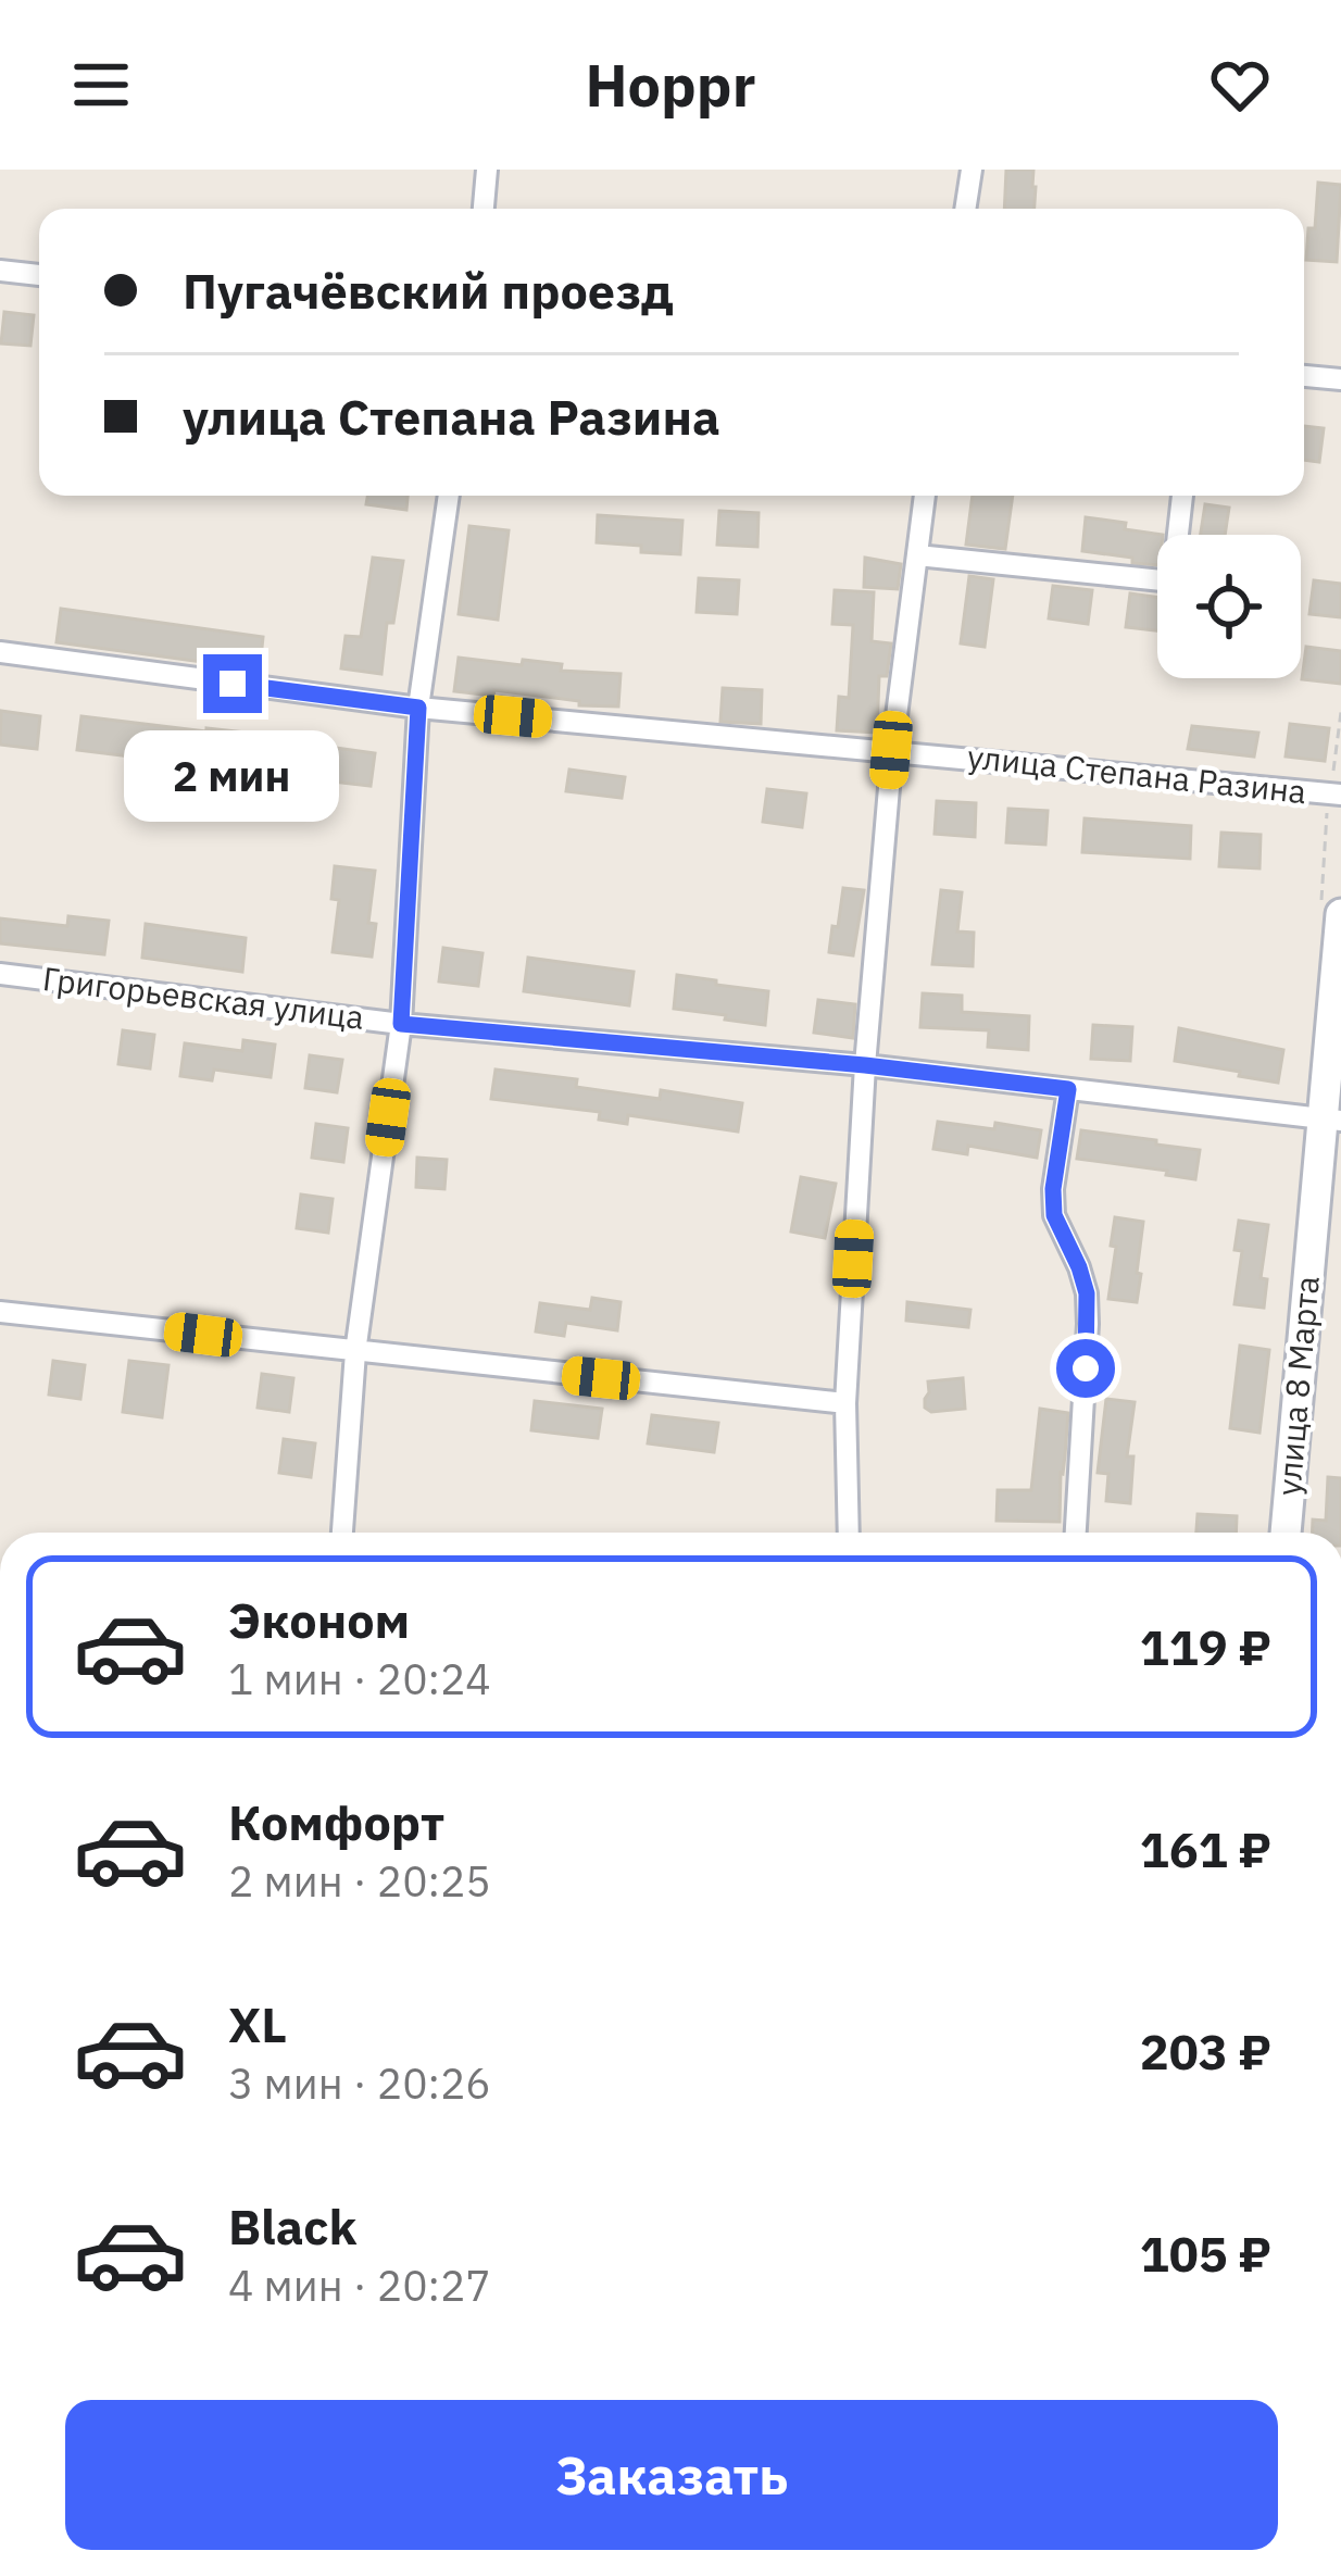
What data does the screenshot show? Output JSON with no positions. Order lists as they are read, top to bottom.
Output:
{
  "streets": {
    "main road": ["улица 8 Марта"],
    "street": ["улица Степана Разина", "Григорьевская улица"]
  },
  "crossings": [
    ["Григорьевская улица", "улица 8 Марта"]
  ],
  "page": {
    "header": "Hoppr",
    "banner": ["Пугачёвский проезд", "улица Степана Разина"],
    "bubble": "2 мин",
    "list": [
      {
        "name": "Эконом",
        "note": "1 мин · 20:24",
        "value": "119 ₽"
      },
      {
        "name": "Комфорт",
        "note": "2 мин · 20:25",
        "value": "161 ₽"
      },
      {
        "name": "XL",
        "note": "3 мин · 20:26",
        "value": "203 ₽"
      },
      {
        "name": "Black",
        "note": "4 мин · 20:27",
        "value": "105 ₽"
      }
    ],
    "buttons": "Заказать"
  }
}
